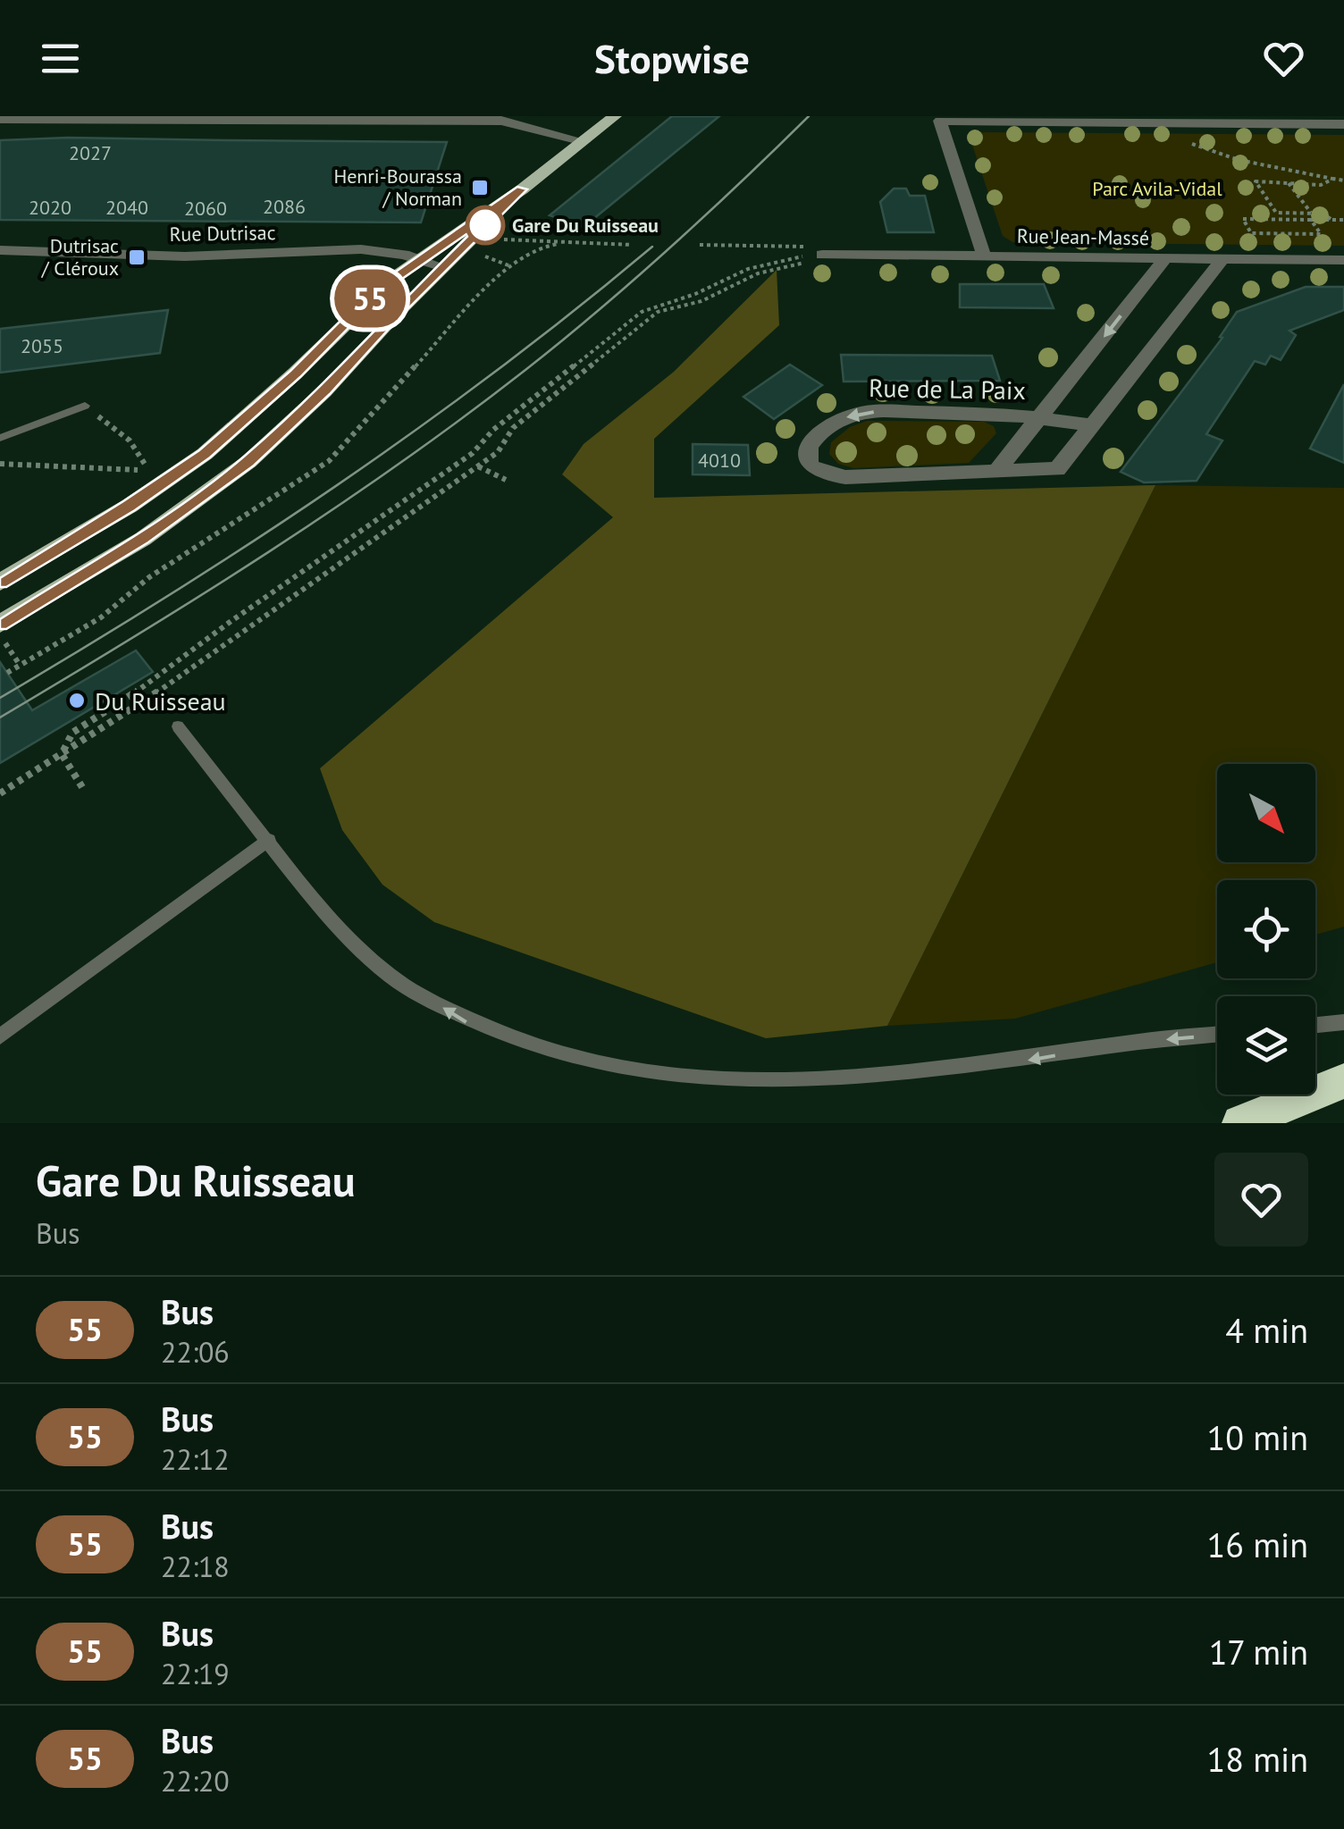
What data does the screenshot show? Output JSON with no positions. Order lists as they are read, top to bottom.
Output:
{
  "streets": {
    "street": ["Rue Dutrisac", "Rue Jean-Massé", "Rue de La Paix"]
  },
  "crossings": [
    ["Rue Jean-Massé", "Rue de La Paix"]
  ],
  "parks": ["Parc Avila-Vidal"],
  "places": {
    "transit": ["Henri-Bourassa / Norman", "Dutrisac / Cléroux"],
    "other": ["Gare Du Ruisseau", "Du Ruisseau"]
  },
  "lines": ["bus line 55"],
  "house_numbers": [
    "2027",
    "2086",
    "2020",
    "2040",
    "2060",
    "2055",
    "4010"
  ],
  "north": "bottom right",
  "page": {
    "header": "Stopwise",
    "on_map": "55",
    "heading": ["Gare Du Ruisseau", "Bus"],
    "list": [
      {
        "mark": "55",
        "name": "Bus",
        "note": "22:06",
        "value": "4 min"
      },
      {
        "mark": "55",
        "name": "Bus",
        "note": "22:12",
        "value": "10 min"
      },
      {
        "mark": "55",
        "name": "Bus",
        "note": "22:18",
        "value": "16 min"
      },
      {
        "mark": "55",
        "name": "Bus",
        "note": "22:19",
        "value": "17 min"
      },
      {
        "mark": "55",
        "name": "Bus",
        "note": "22:20",
        "value": "18 min"
      }
    ]
  }
}
